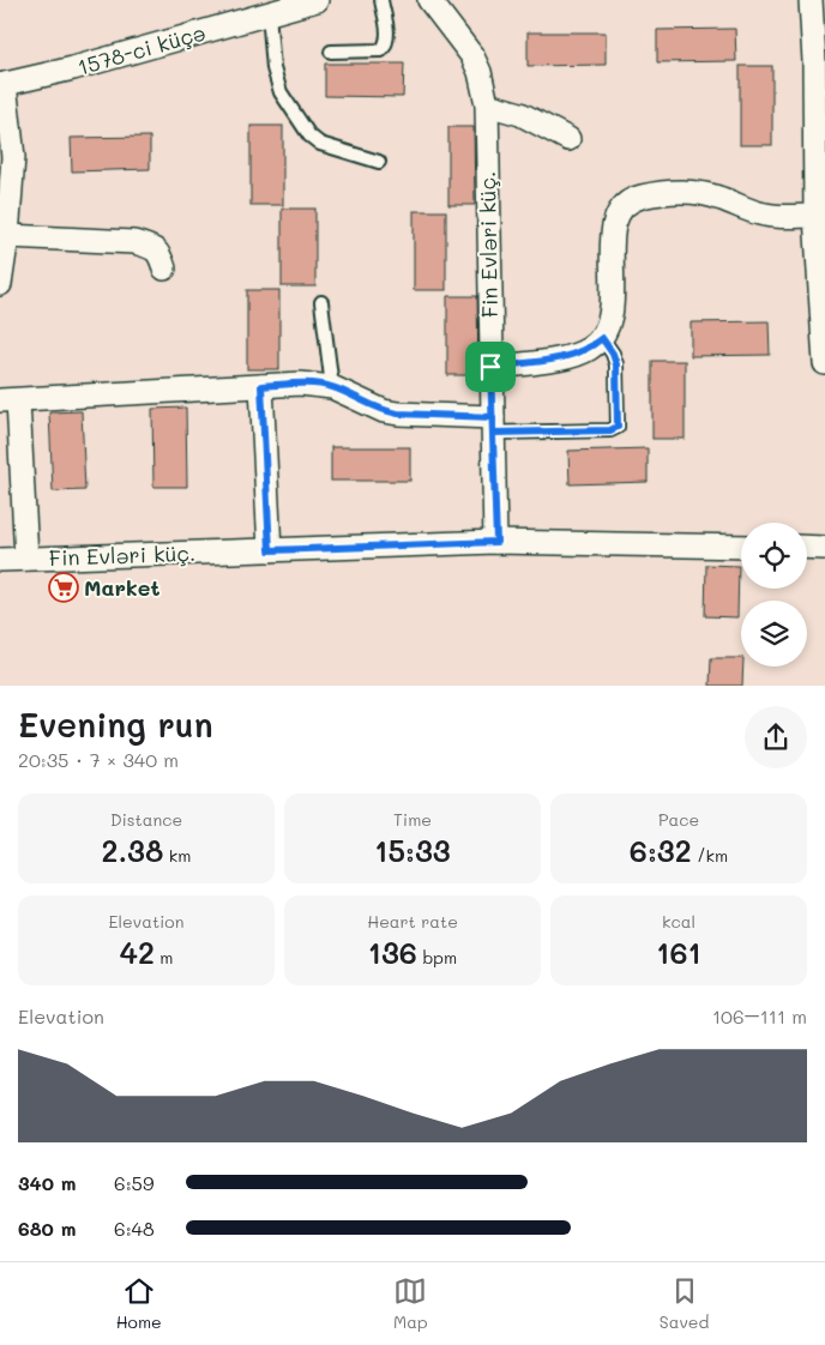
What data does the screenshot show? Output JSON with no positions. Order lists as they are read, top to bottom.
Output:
{
  "streets": {
    "street": ["1578-ci küçə", "Fin Evləri küç."]
  },
  "places": {
    "supermarket": ["Market"]
  },
  "page": {
    "heading": ["Evening run", "20:35 · 7 × 340 m"],
    "stats": [
      ["Distance", "2.38 km"],
      ["Time", "15:33"],
      ["Pace", "6:32 /km"],
      ["Elevation", "42 m"],
      ["Heart rate", "136 bpm"],
      ["kcal", "161"]
    ],
    "chart": ["Elevation", "106–111 m"],
    "list": [
      {
        "name": "340 m",
        "note": "6:59"
      },
      {
        "name": "680 m",
        "note": "6:48"
      }
    ],
    "tabs": ["Home", "Map", "Saved"]
  }
}
